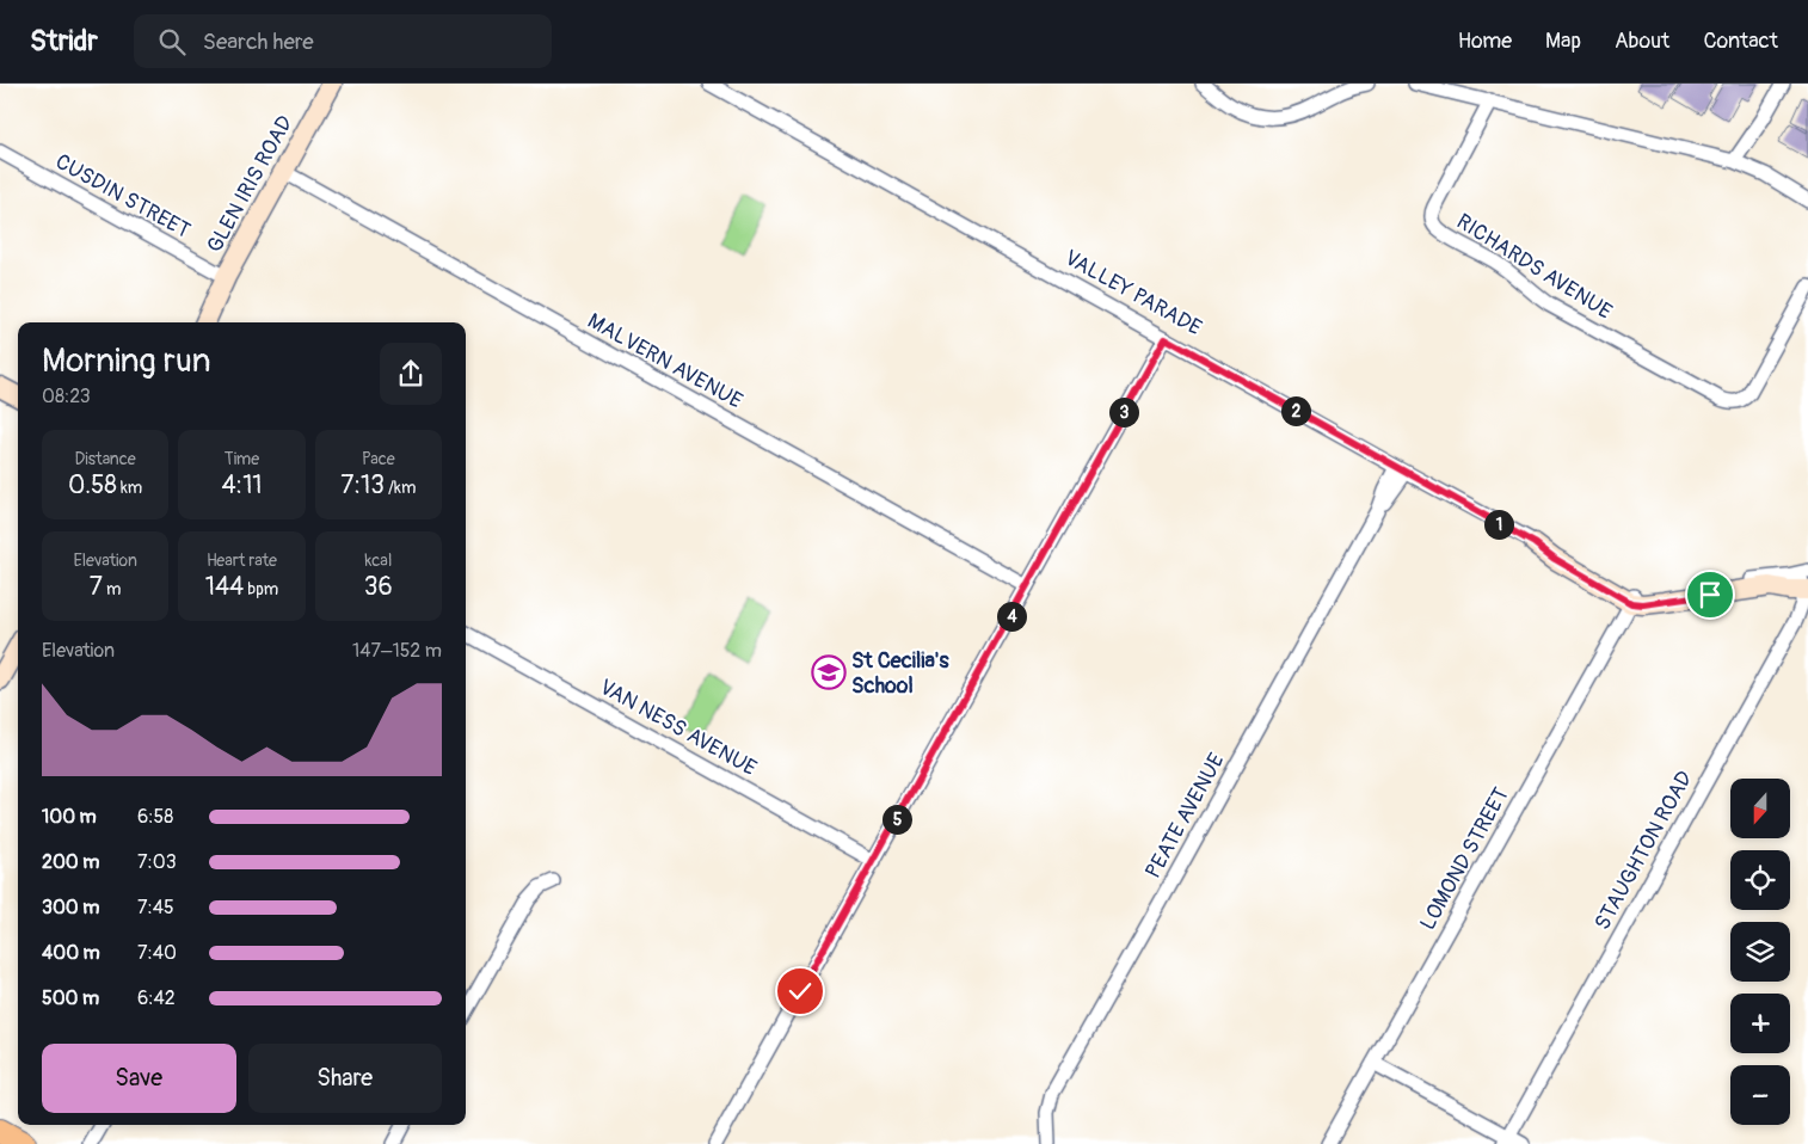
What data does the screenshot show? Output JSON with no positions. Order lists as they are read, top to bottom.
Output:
{
  "streets": {
    "main road": ["GLEN IRIS ROAD", "VALLEY PARADE"],
    "street": [
      "CUSDIN STREET",
      "RICHARDS AVENUE",
      "MALVERN AVENUE",
      "VAN NESS AVENUE",
      "PEATE AVENUE",
      "STAUGHTON ROAD",
      "LOMOND STREET"
    ]
  },
  "crossings": [
    ["GLEN IRIS ROAD", "CUSDIN STREET"],
    ["GLEN IRIS ROAD", "MALVERN AVENUE"],
    ["VALLEY PARADE", "PEATE AVENUE"],
    ["VALLEY PARADE", "LOMOND STREET"]
  ],
  "places": {
    "school or university": ["St Cecilia's School"]
  },
  "north": "bottom",
  "page": {
    "header": "Stridr",
    "search": "Search here",
    "nav": [
      "Home",
      "Map",
      "About",
      "Contact"
    ],
    "heading": ["Morning run", "08:23"],
    "pins": [
      "2",
      "3",
      "1",
      "4",
      "5"
    ],
    "stats": [
      ["Distance", "0.58 km"],
      ["Time", "4:11"],
      ["Pace", "7:13 /km"],
      ["Elevation", "7 m"],
      ["Heart rate", "144 bpm"],
      ["kcal", "36"]
    ],
    "chart": ["Elevation", "147–152 m"],
    "map_buttons": ["+", "−"],
    "list": [
      {
        "name": "100 m",
        "note": "6:58"
      },
      {
        "name": "200 m",
        "note": "7:03"
      },
      {
        "name": "300 m",
        "note": "7:45"
      },
      {
        "name": "400 m",
        "note": "7:40"
      },
      {
        "name": "500 m",
        "note": "6:42"
      }
    ],
    "buttons": ["Save", "Share"]
  }
}
